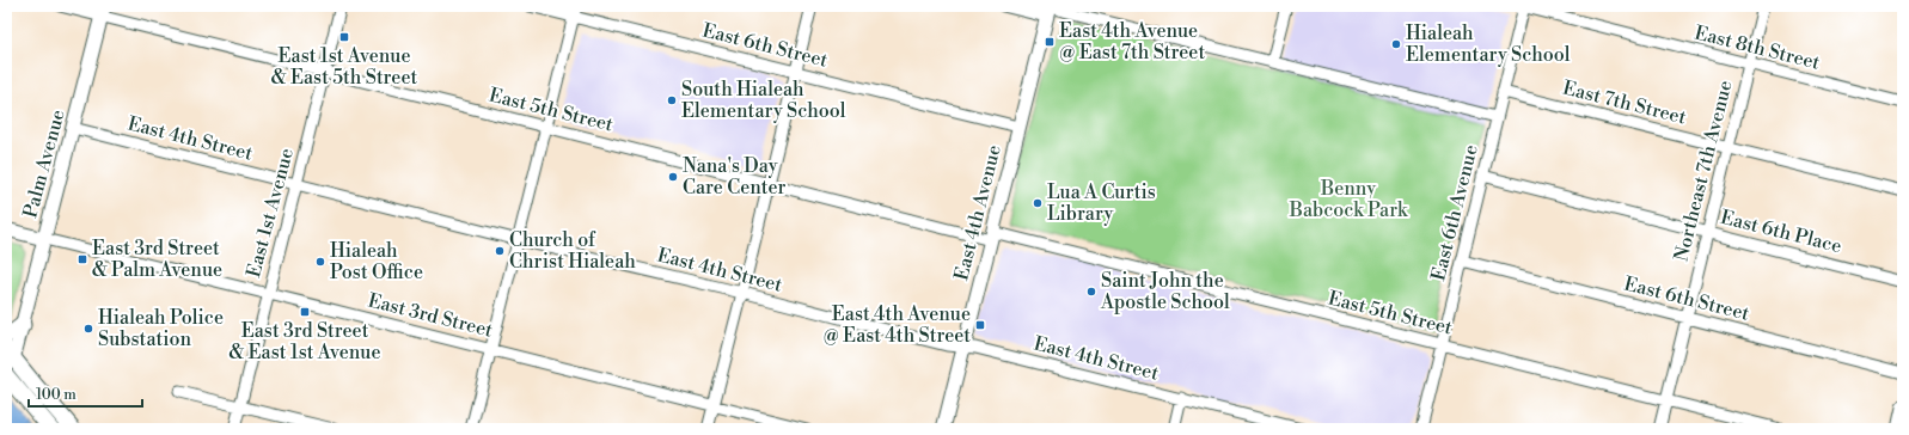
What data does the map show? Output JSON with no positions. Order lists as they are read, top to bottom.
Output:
{
  "streets": {
    "main road": ["Palm Avenue", "East 4th Avenue"],
    "street": [
      "East 6th Street",
      "East 8th Street",
      "East 7th Street",
      "East 5th Street",
      "East 4th Street",
      "Northeast 7th Avenue",
      "East 1st Avenue",
      "East 6th Avenue",
      "East 6th Place",
      "East 3rd Street"
    ]
  },
  "crossings": [
    ["East 6th Street", "Northeast 7th Avenue"],
    ["East 6th Street", "East 4th Avenue"],
    ["East 6th Street", "East 6th Avenue"],
    ["East 8th Street", "Northeast 7th Avenue"],
    ["East 8th Street", "East 6th Avenue"],
    ["East 7th Street", "Northeast 7th Avenue"],
    ["East 7th Street", "East 6th Avenue"],
    ["East 5th Street", "Palm Avenue"],
    ["East 5th Street", "Northeast 7th Avenue"],
    ["East 5th Street", "East 1st Avenue"],
    ["East 5th Street", "East 4th Avenue"],
    ["East 5th Street", "East 6th Avenue"],
    ["East 4th Street", "Palm Avenue"],
    ["East 4th Street", "East 1st Avenue"],
    ["East 4th Street", "East 4th Avenue"],
    ["Palm Avenue", "East 3rd Street"],
    ["Northeast 7th Avenue", "East 6th Place"],
    ["East 1st Avenue", "East 3rd Street"],
    ["East 6th Avenue", "East 6th Place"]
  ],
  "parks": ["Benny Babcock Park"],
  "places": {
    "transit": [
      "East 1st Avenue & East 5th Street",
      "East 4th Avenue @ East 7th Street",
      "East 3rd Street & Palm Avenue",
      "East 3rd Street & East 1st Avenue",
      "East 4th Avenue @ East 4th Street"
    ],
    "other": [
      "Hialeah Elementary School",
      "South Hialeah Elementary School",
      "Nana's Day Care Center",
      "Lua A Curtis Library",
      "Church of Christ Hialeah",
      "Hialeah Post Office",
      "Saint John the Apostle School",
      "Hialeah Police Substation"
    ]
  },
  "scale_bar": "100 m"
}
